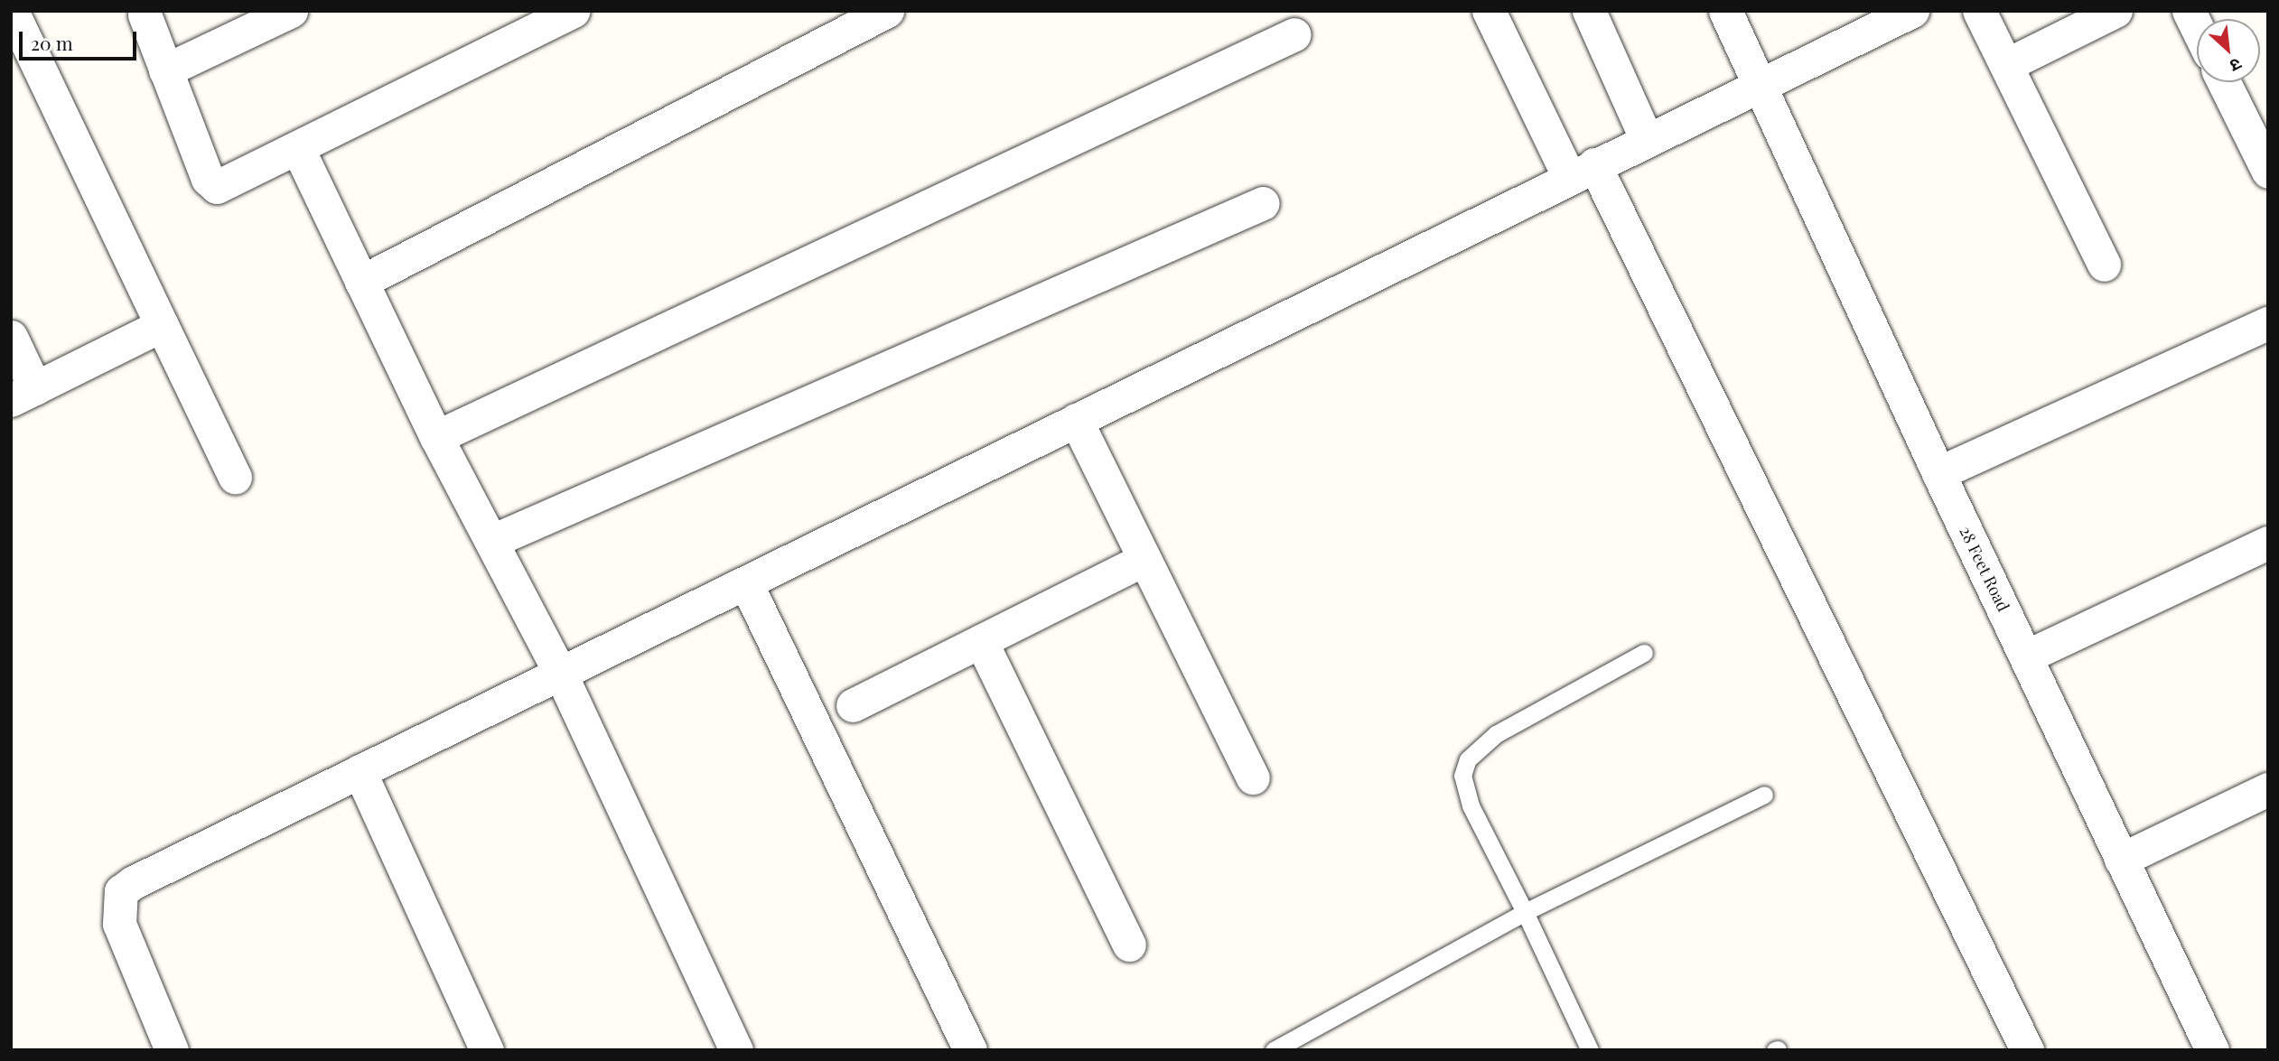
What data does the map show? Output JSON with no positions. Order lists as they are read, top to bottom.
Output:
{
  "streets": {
    "street": ["28 Feet Road"]
  },
  "scale_bar": "20 m",
  "north": "bottom right"
}
